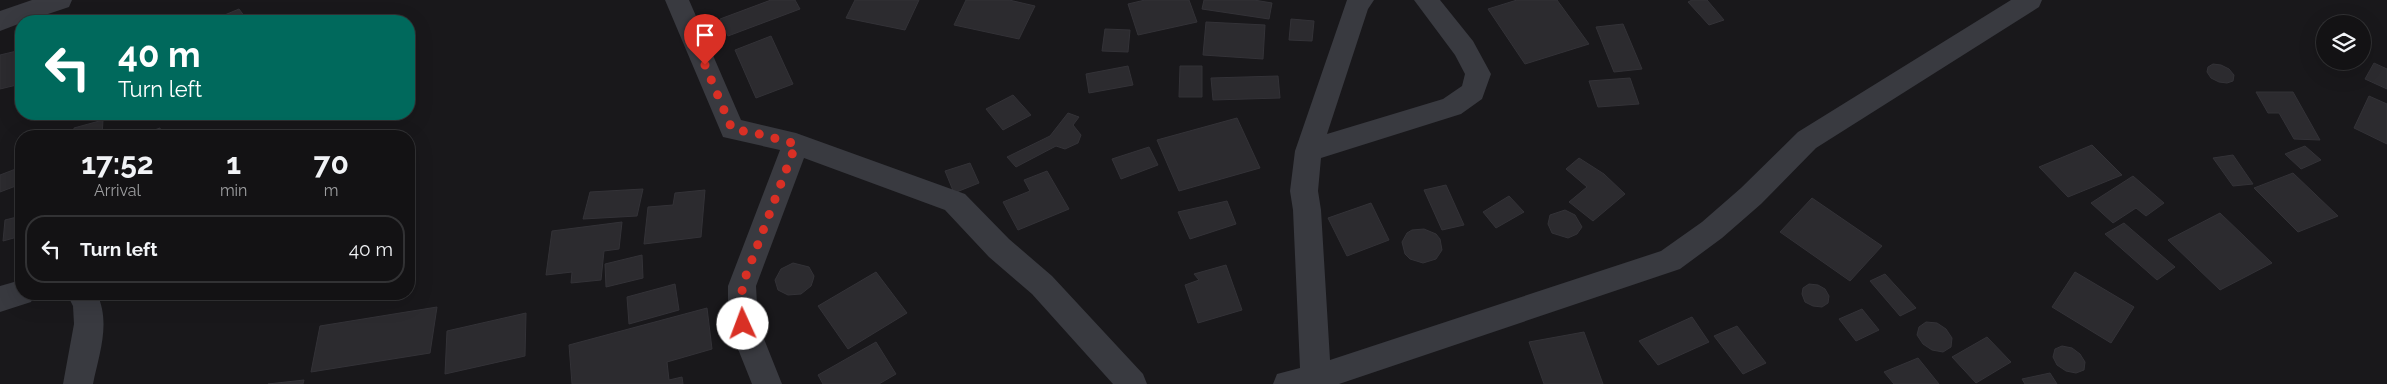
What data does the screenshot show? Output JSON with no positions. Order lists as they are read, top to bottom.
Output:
{
  "page": {
    "turn": ["40 m", "Turn left"],
    "eta": [
      "17:52",
      "Arrival",
      "1",
      "min",
      "70",
      "m"
    ],
    "list": [
      {
        "name": "Turn left",
        "value": "40 m"
      }
    ]
  }
}
